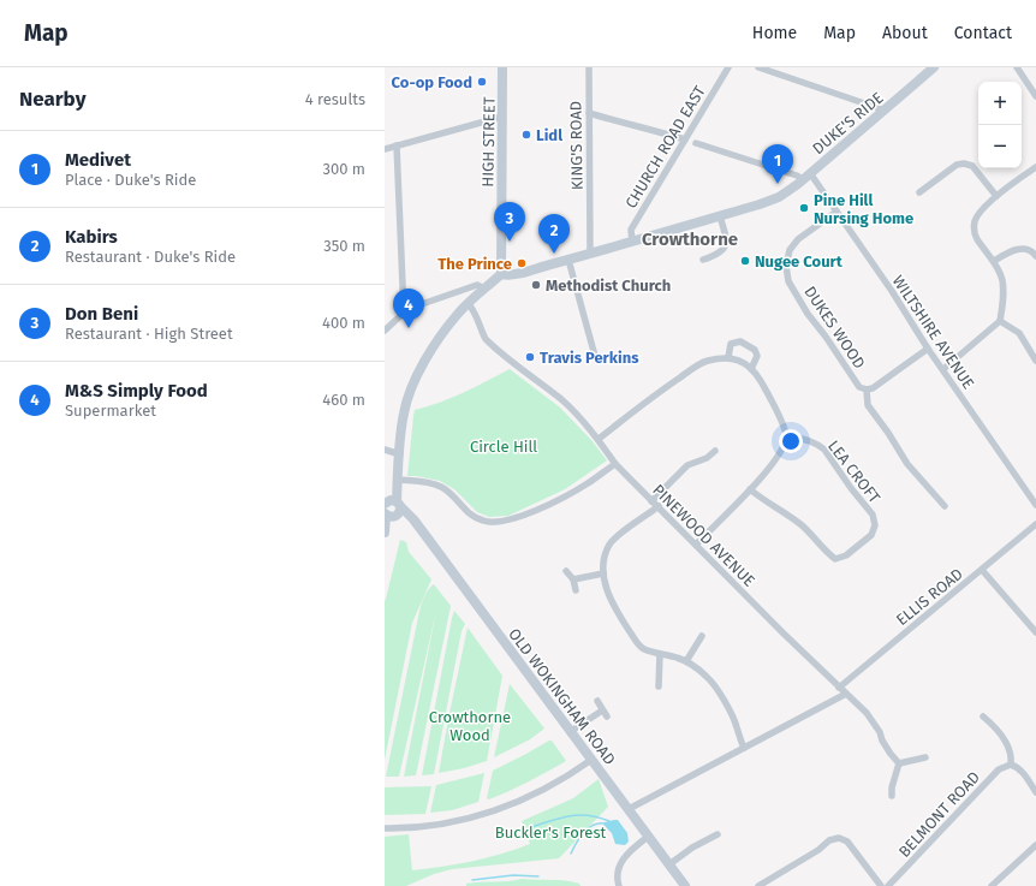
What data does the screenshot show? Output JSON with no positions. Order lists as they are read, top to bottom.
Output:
{
  "streets": {
    "main road": ["DUKE'S RIDE", "HIGH STREET", "OLD WOKINGHAM ROAD"],
    "street": [
      "KING'S ROAD",
      "CHURCH ROAD EAST",
      "DUKES WOOD",
      "WILTSHIRE AVENUE",
      "LEA CROFT",
      "PINEWOOD AVENUE",
      "ELLIS ROAD",
      "BELMONT ROAD"
    ]
  },
  "crossings": [
    ["DUKE'S RIDE", "HIGH STREET"],
    ["DUKE'S RIDE", "KING'S ROAD"],
    ["DUKE'S RIDE", "CHURCH ROAD EAST"],
    ["DUKE'S RIDE", "WILTSHIRE AVENUE"],
    ["DUKES WOOD", "WILTSHIRE AVENUE"],
    ["PINEWOOD AVENUE", "ELLIS ROAD"]
  ],
  "districts": ["Crowthorne"],
  "parks": ["Circle Hill", "Crowthorne Wood", "Buckler's Forest"],
  "places": [
    "Co-op Food",
    "Lidl",
    "Pine Hill Nursing Home",
    "Nugee Court",
    "The Prince",
    "Methodist Church",
    "Travis Perkins"
  ],
  "page": {
    "header": "Map",
    "nav": [
      "Home",
      "Map",
      "About",
      "Contact"
    ],
    "heading": ["Nearby", "4 results"],
    "map_buttons": ["+", "−"],
    "list": [
      {
        "mark": "1",
        "name": "Medivet",
        "note": "Place · Duke's Ride",
        "value": "300 m"
      },
      {
        "mark": "2",
        "name": "Kabirs",
        "note": "Restaurant · Duke's Ride",
        "value": "350 m"
      },
      {
        "mark": "3",
        "name": "Don Beni",
        "note": "Restaurant · High Street",
        "value": "400 m"
      },
      {
        "mark": "4",
        "name": "M&S Simply Food",
        "note": "Supermarket",
        "value": "460 m"
      }
    ],
    "pins": [
      "1",
      "3",
      "2",
      "4"
    ]
  }
}
